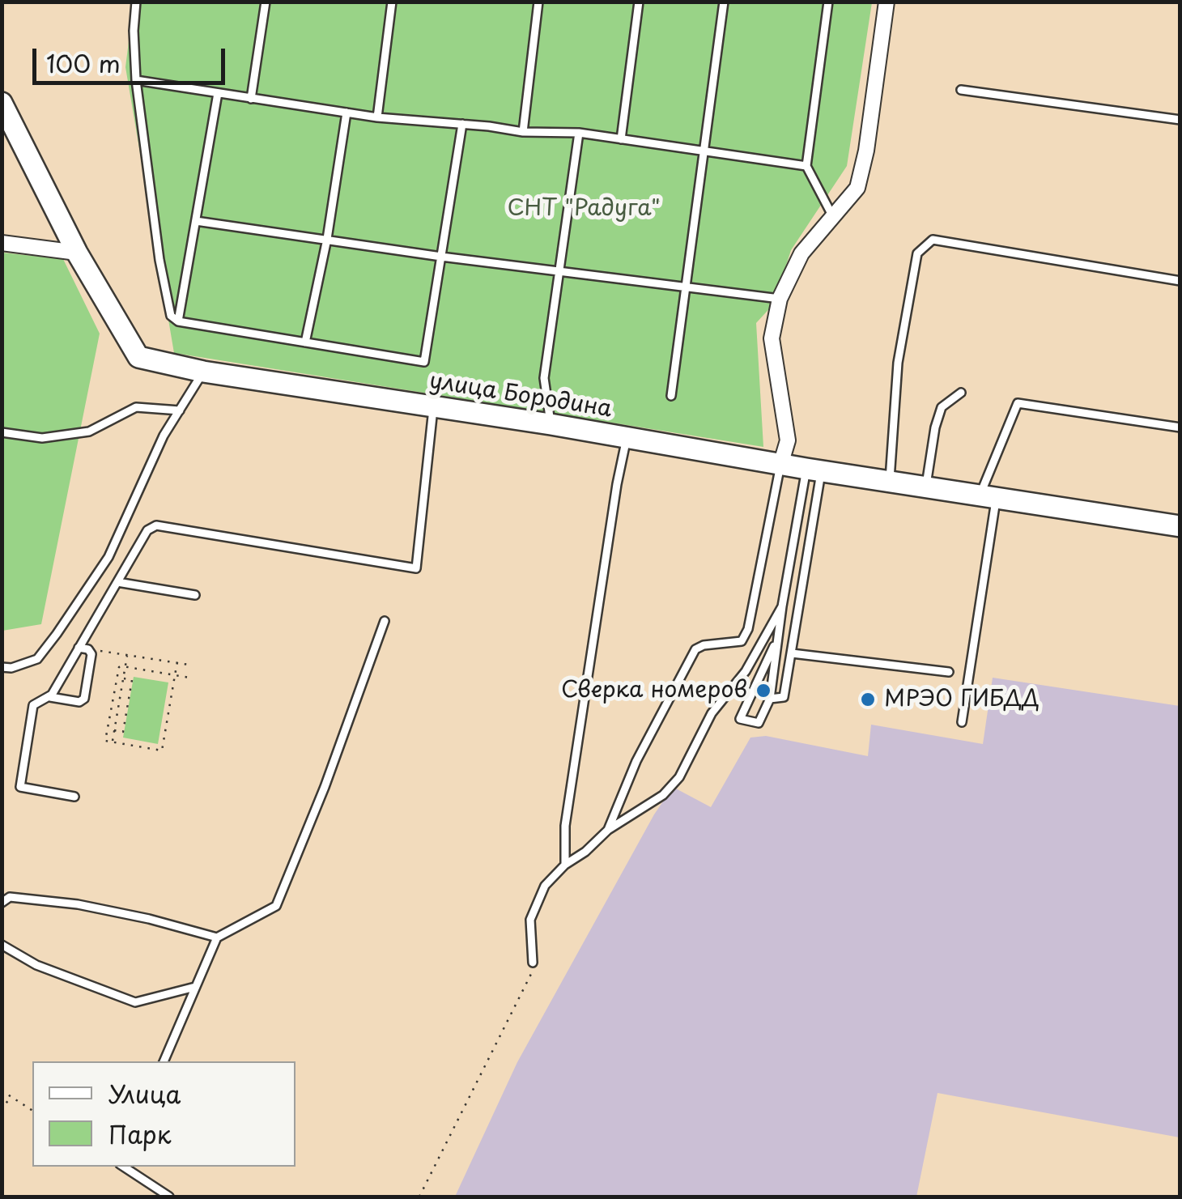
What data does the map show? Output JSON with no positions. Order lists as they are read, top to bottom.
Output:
{
  "streets": {
    "main road": ["улица Бородина"]
  },
  "parks": ["СНТ \"Радуга\""],
  "places": ["Сверка номеров", "МРЭО ГИБДД"],
  "legend": ["Улица", "Парк"],
  "scale_bar": "100 m"
}
